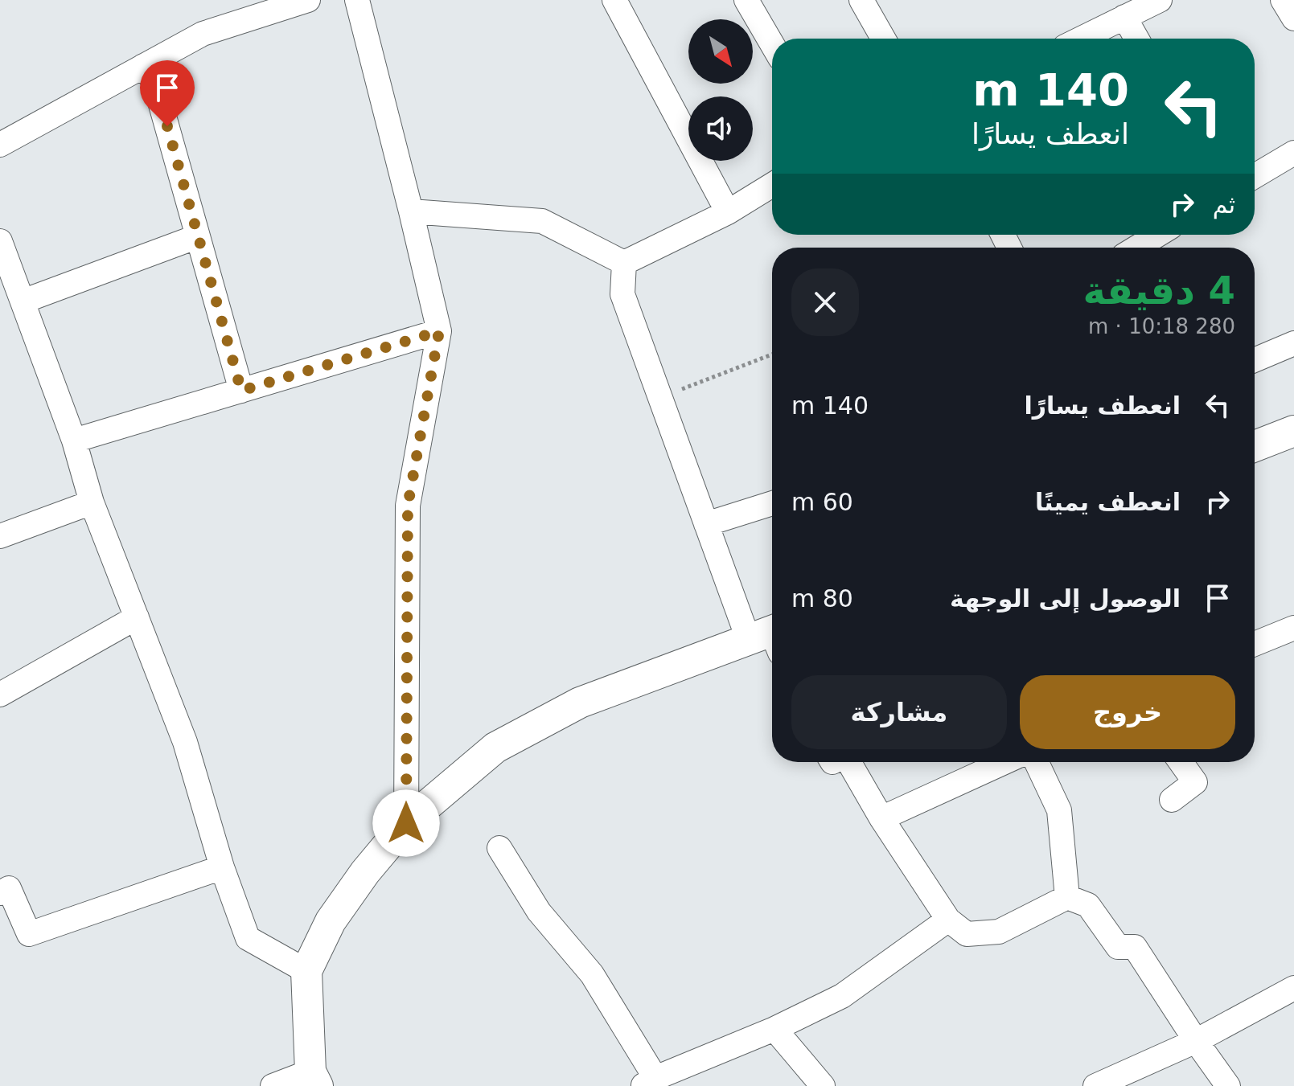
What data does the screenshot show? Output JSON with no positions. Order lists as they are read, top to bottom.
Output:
{
  "north": "bottom right",
  "page": {
    "turn": ["140 m", "انعطف يسارًا"],
    "then": "ثم",
    "heading": ["4 دقيقة", "280 m · 10:18"],
    "list": [
      {
        "name": "انعطف يسارًا",
        "value": "140 m"
      },
      {
        "name": "انعطف يمينًا",
        "value": "60 m"
      },
      {
        "name": "الوصول إلى الوجهة",
        "value": "80 m"
      }
    ],
    "buttons": ["خروج", "مشاركة"]
  }
}
